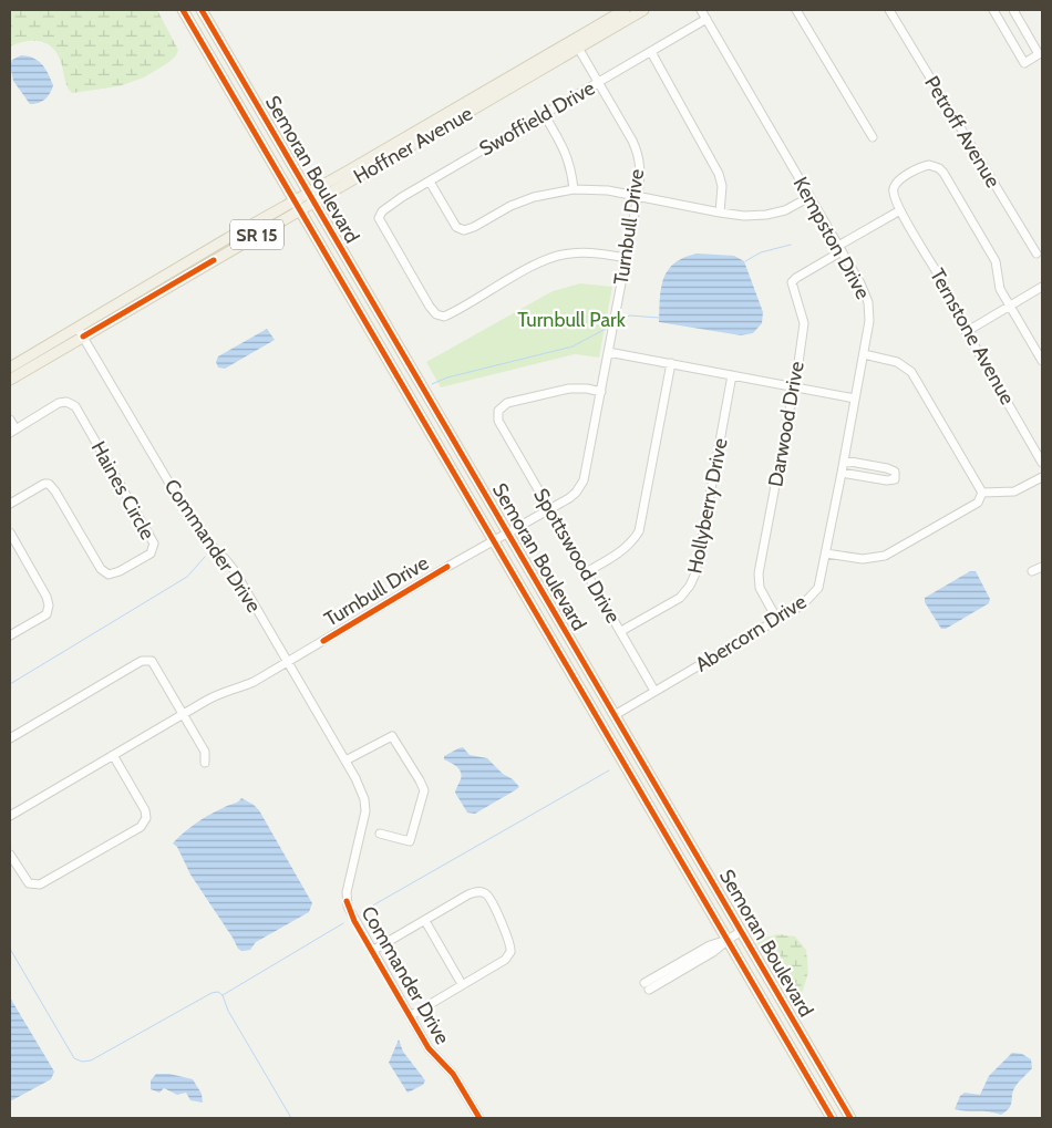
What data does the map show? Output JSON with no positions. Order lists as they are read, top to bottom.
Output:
{
  "streets": {
    "main road": ["Hoffner Avenue", "Semoran Boulevard", "SR 15"],
    "street": [
      "Swoffield Drive",
      "Petroff Avenue",
      "Turnbull Drive",
      "Kempston Drive",
      "Ternstone Avenue",
      "Darwood Drive",
      "Haines Circle",
      "Hollyberry Drive",
      "Commander Drive",
      "Spottswood Drive",
      "Abercorn Drive"
    ]
  },
  "crossings": [
    ["Swoffield Drive", "Turnbull Drive"],
    ["Swoffield Drive", "Kempston Drive"],
    ["Hoffner Avenue", "Semoran Boulevard"],
    ["Hoffner Avenue", "Turnbull Drive"],
    ["Hoffner Avenue", "Commander Drive"],
    ["Semoran Boulevard", "Turnbull Drive"],
    ["Semoran Boulevard", "Abercorn Drive"],
    ["Turnbull Drive", "Commander Drive"],
    ["Turnbull Drive", "Spottswood Drive"],
    ["Kempston Drive", "Darwood Drive"],
    ["Kempston Drive", "Abercorn Drive"],
    ["Ternstone Avenue", "Darwood Drive"],
    ["Darwood Drive", "Abercorn Drive"],
    ["Hollyberry Drive", "Spottswood Drive"],
    ["Spottswood Drive", "Abercorn Drive"]
  ],
  "parks": ["Turnbull Park"]
}
